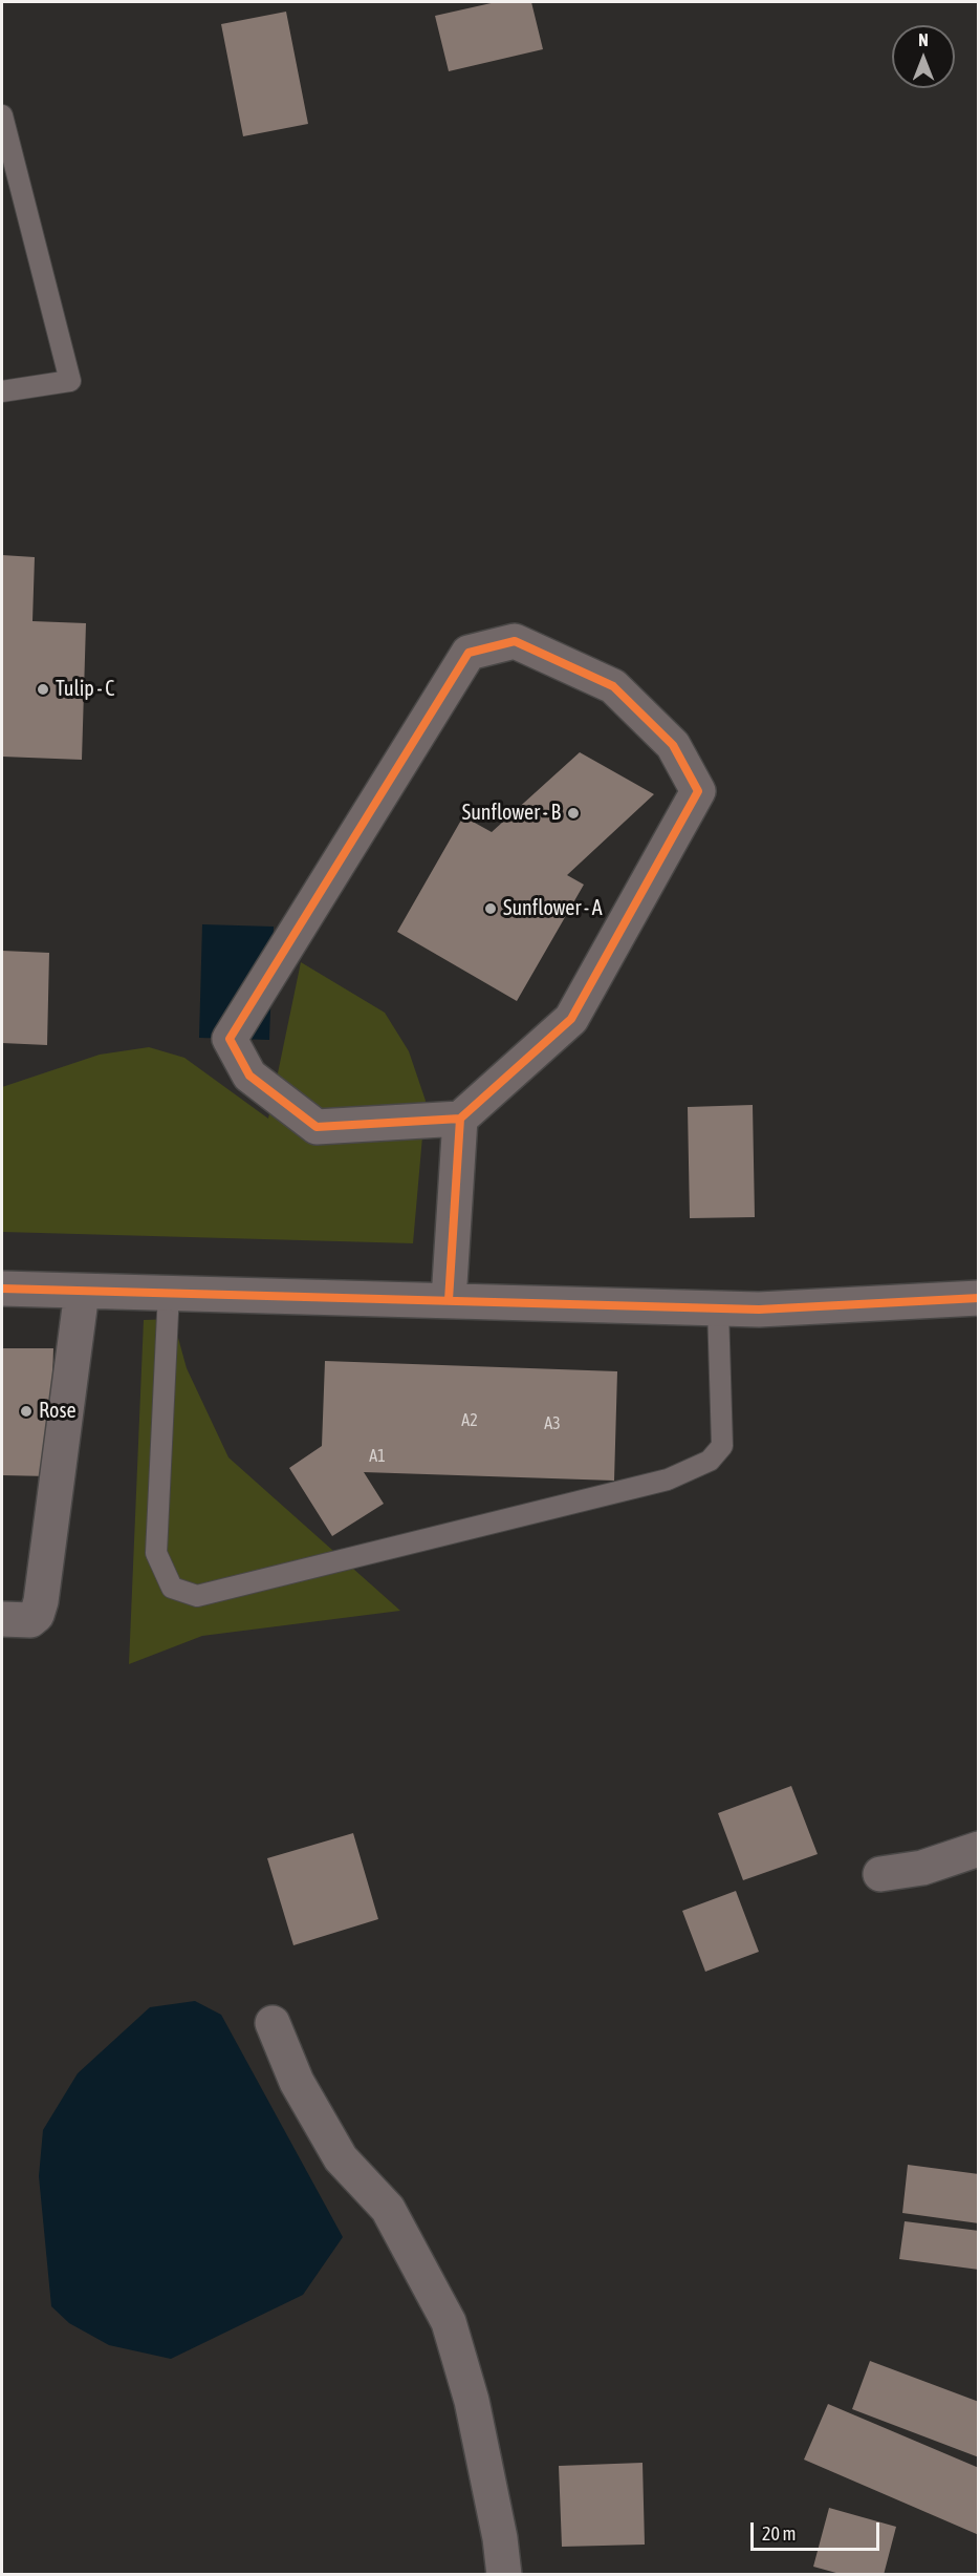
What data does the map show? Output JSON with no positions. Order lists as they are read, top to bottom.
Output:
{
  "places": [
    "Tulip - C",
    "Sunflower - B",
    "Sunflower - A",
    "Rose"
  ],
  "house_numbers": ["A2", "A3", "A1"],
  "scale_bar": "20 m",
  "north": "top"
}
